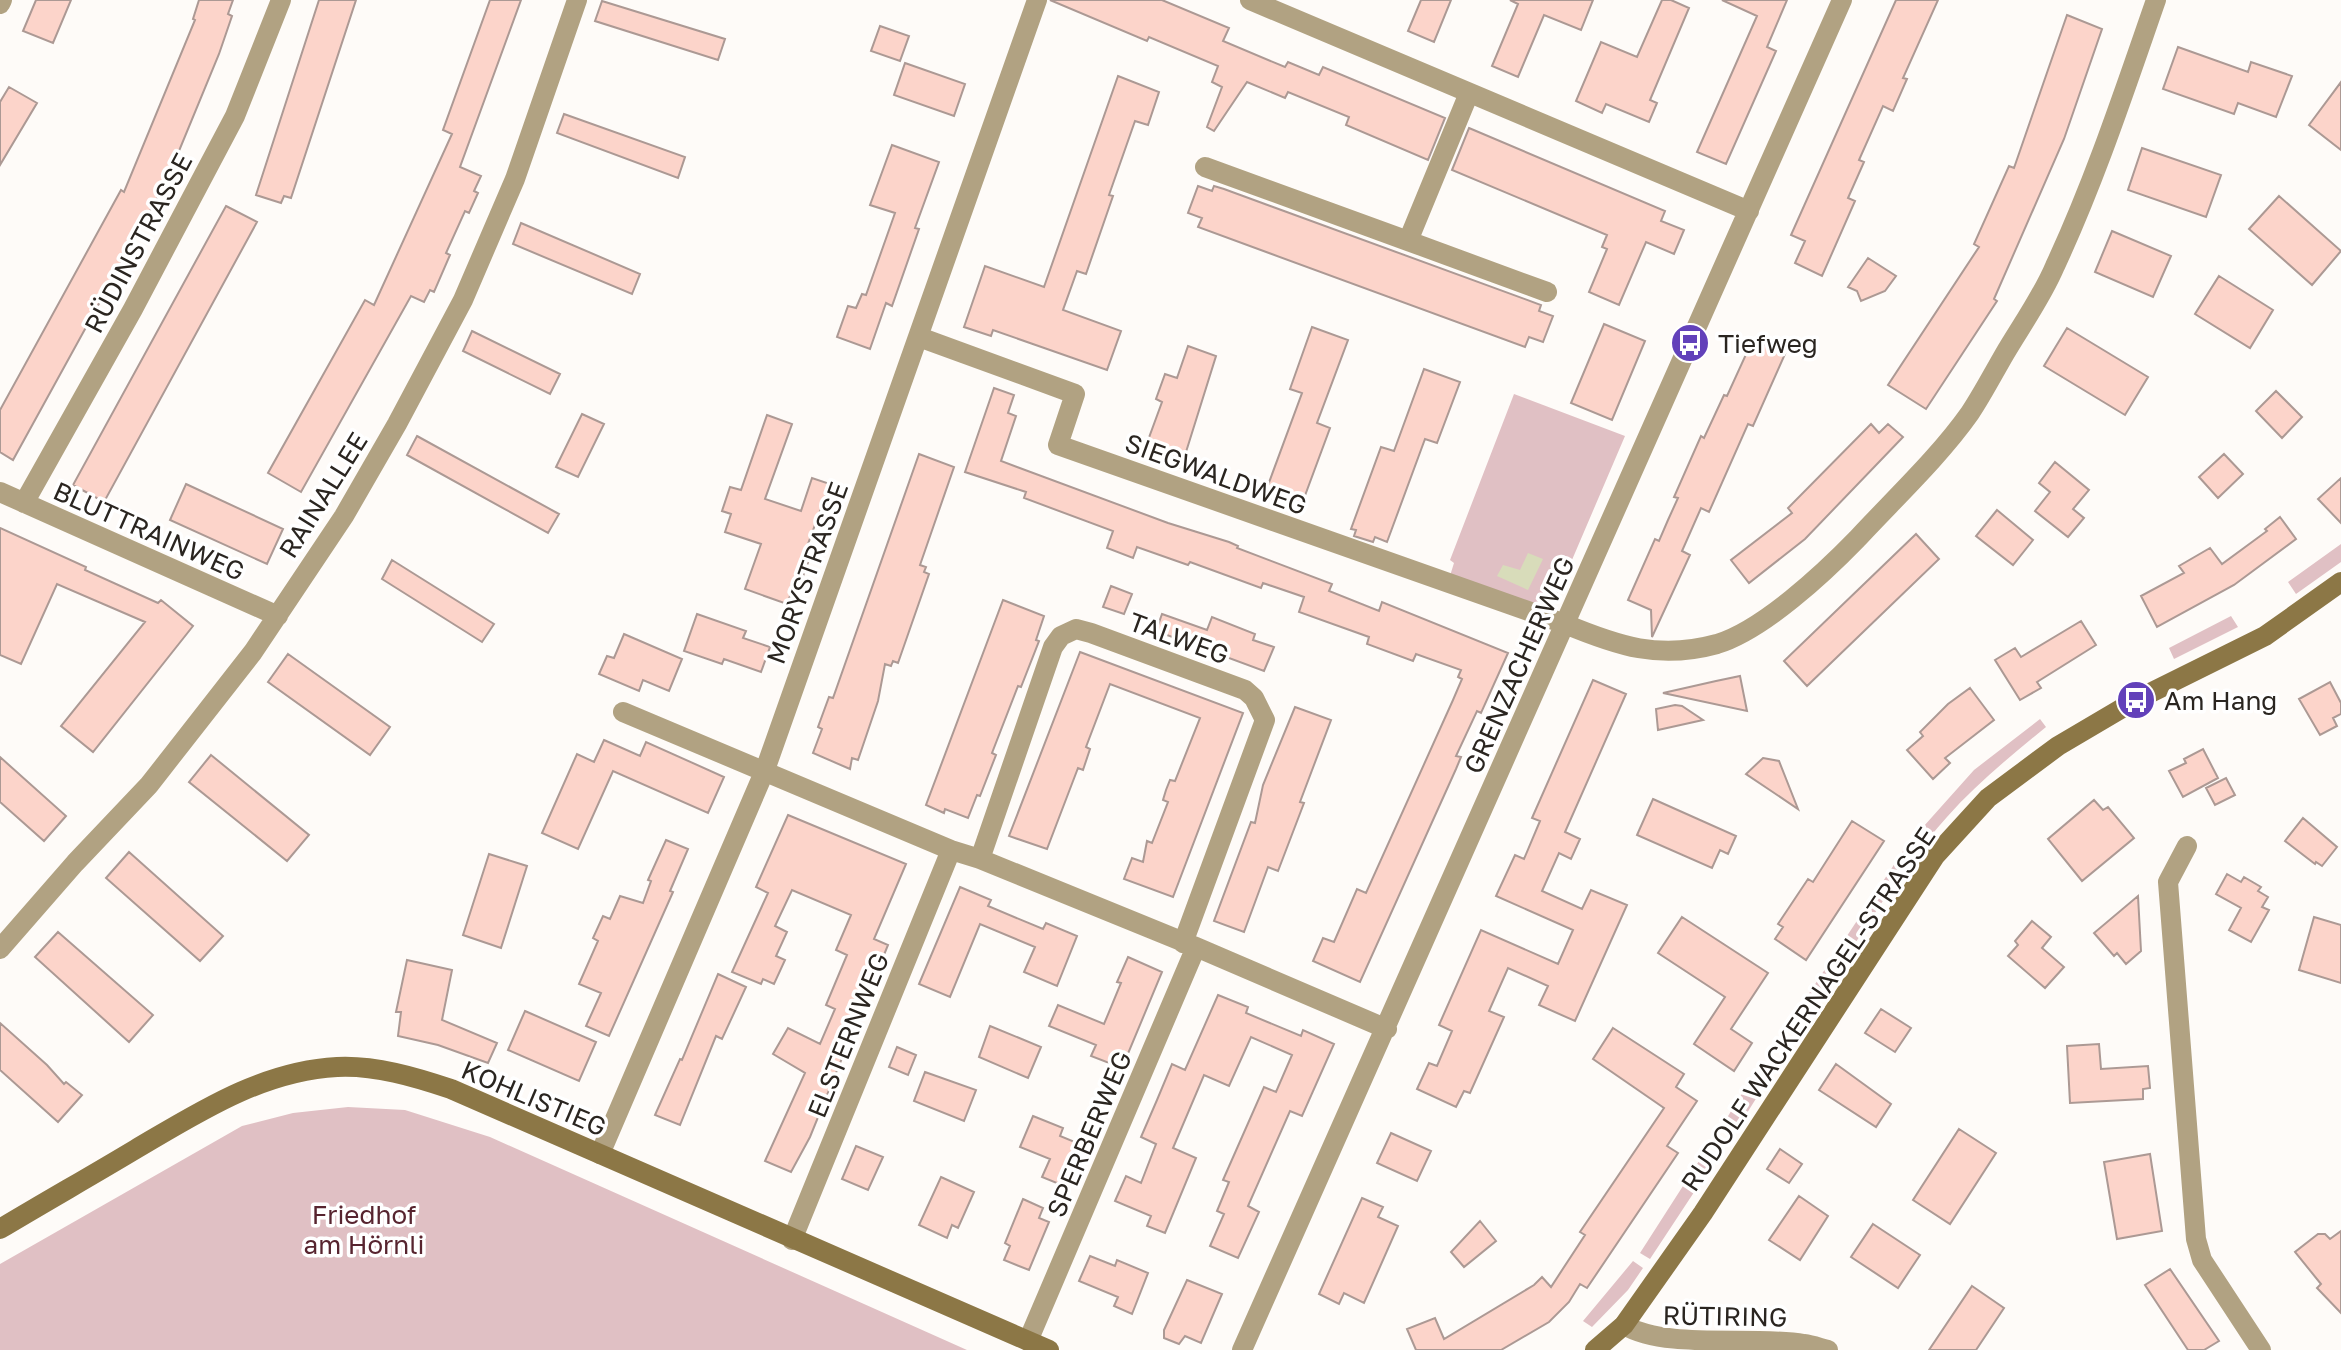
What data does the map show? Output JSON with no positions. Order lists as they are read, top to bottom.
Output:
{
  "streets": {
    "street": [
      "RÜDINSTRASSE",
      "SIEGWALDWEG",
      "RAINALLEE",
      "BLUTTRAINWEG",
      "MORYSTRASSE",
      "TALWEG",
      "GRENZACHERWEG",
      "RUDOLF WACKERNAGEL-STRASSE",
      "ELSTERNWEG",
      "KOHLISTIEG",
      "SPERBERWEG",
      "RÜTIRING"
    ]
  },
  "crossings": [
    ["RÜDINSTRASSE", "BLUTTRAINWEG"],
    ["SIEGWALDWEG", "MORYSTRASSE"],
    ["SIEGWALDWEG", "GRENZACHERWEG"],
    ["RAINALLEE", "BLUTTRAINWEG"],
    ["MORYSTRASSE", "KOHLISTIEG"],
    ["TALWEG", "SPERBERWEG"],
    ["RUDOLF WACKERNAGEL-STRASSE", "RÜTIRING"],
    ["ELSTERNWEG", "KOHLISTIEG"],
    ["KOHLISTIEG", "SPERBERWEG"]
  ],
  "parks": ["Friedhof am Hörnli"],
  "places": {
    "bus stop": ["Tiefweg", "Am Hang"]
  }
}
